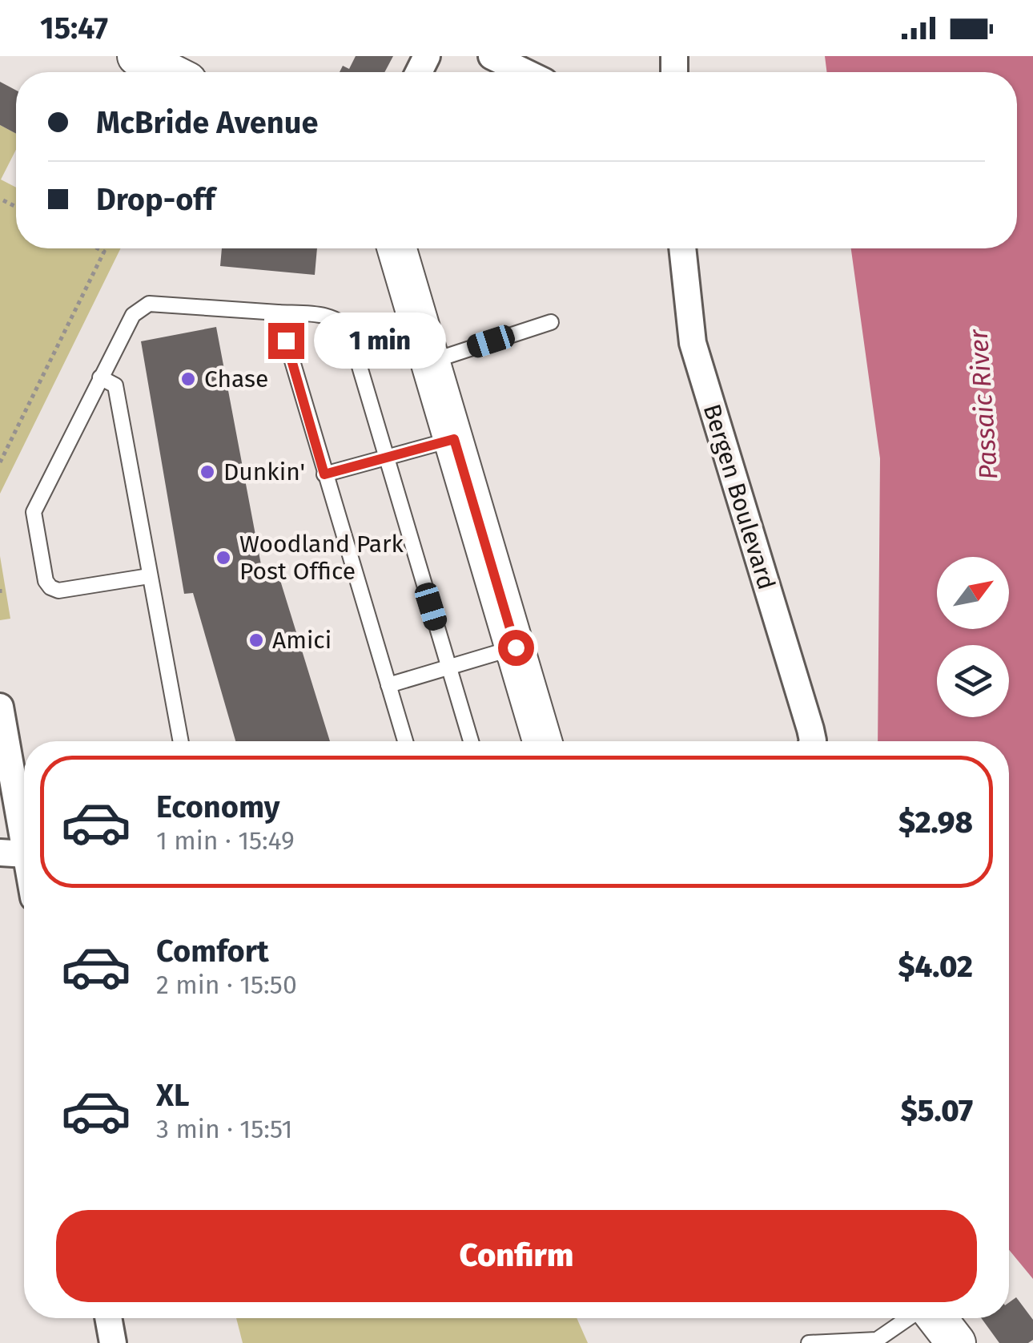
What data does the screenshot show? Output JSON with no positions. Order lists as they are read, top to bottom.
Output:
{
  "streets": {
    "street": ["Bergen Boulevard"]
  },
  "water": ["Passaic River"],
  "places": [
    "Chase",
    "Dunkin'",
    "Woodland Park Post Office",
    "Amici"
  ],
  "north": "top right",
  "page": {
    "status": "15:47",
    "banner": ["McBride Avenue", "Drop-off"],
    "bubble": "1 min",
    "list": [
      {
        "name": "Economy",
        "note": "1 min · 15:49",
        "value": "$2.98"
      },
      {
        "name": "Comfort",
        "note": "2 min · 15:50",
        "value": "$4.02"
      },
      {
        "name": "XL",
        "note": "3 min · 15:51",
        "value": "$5.07"
      }
    ],
    "buttons": "Confirm"
  }
}
